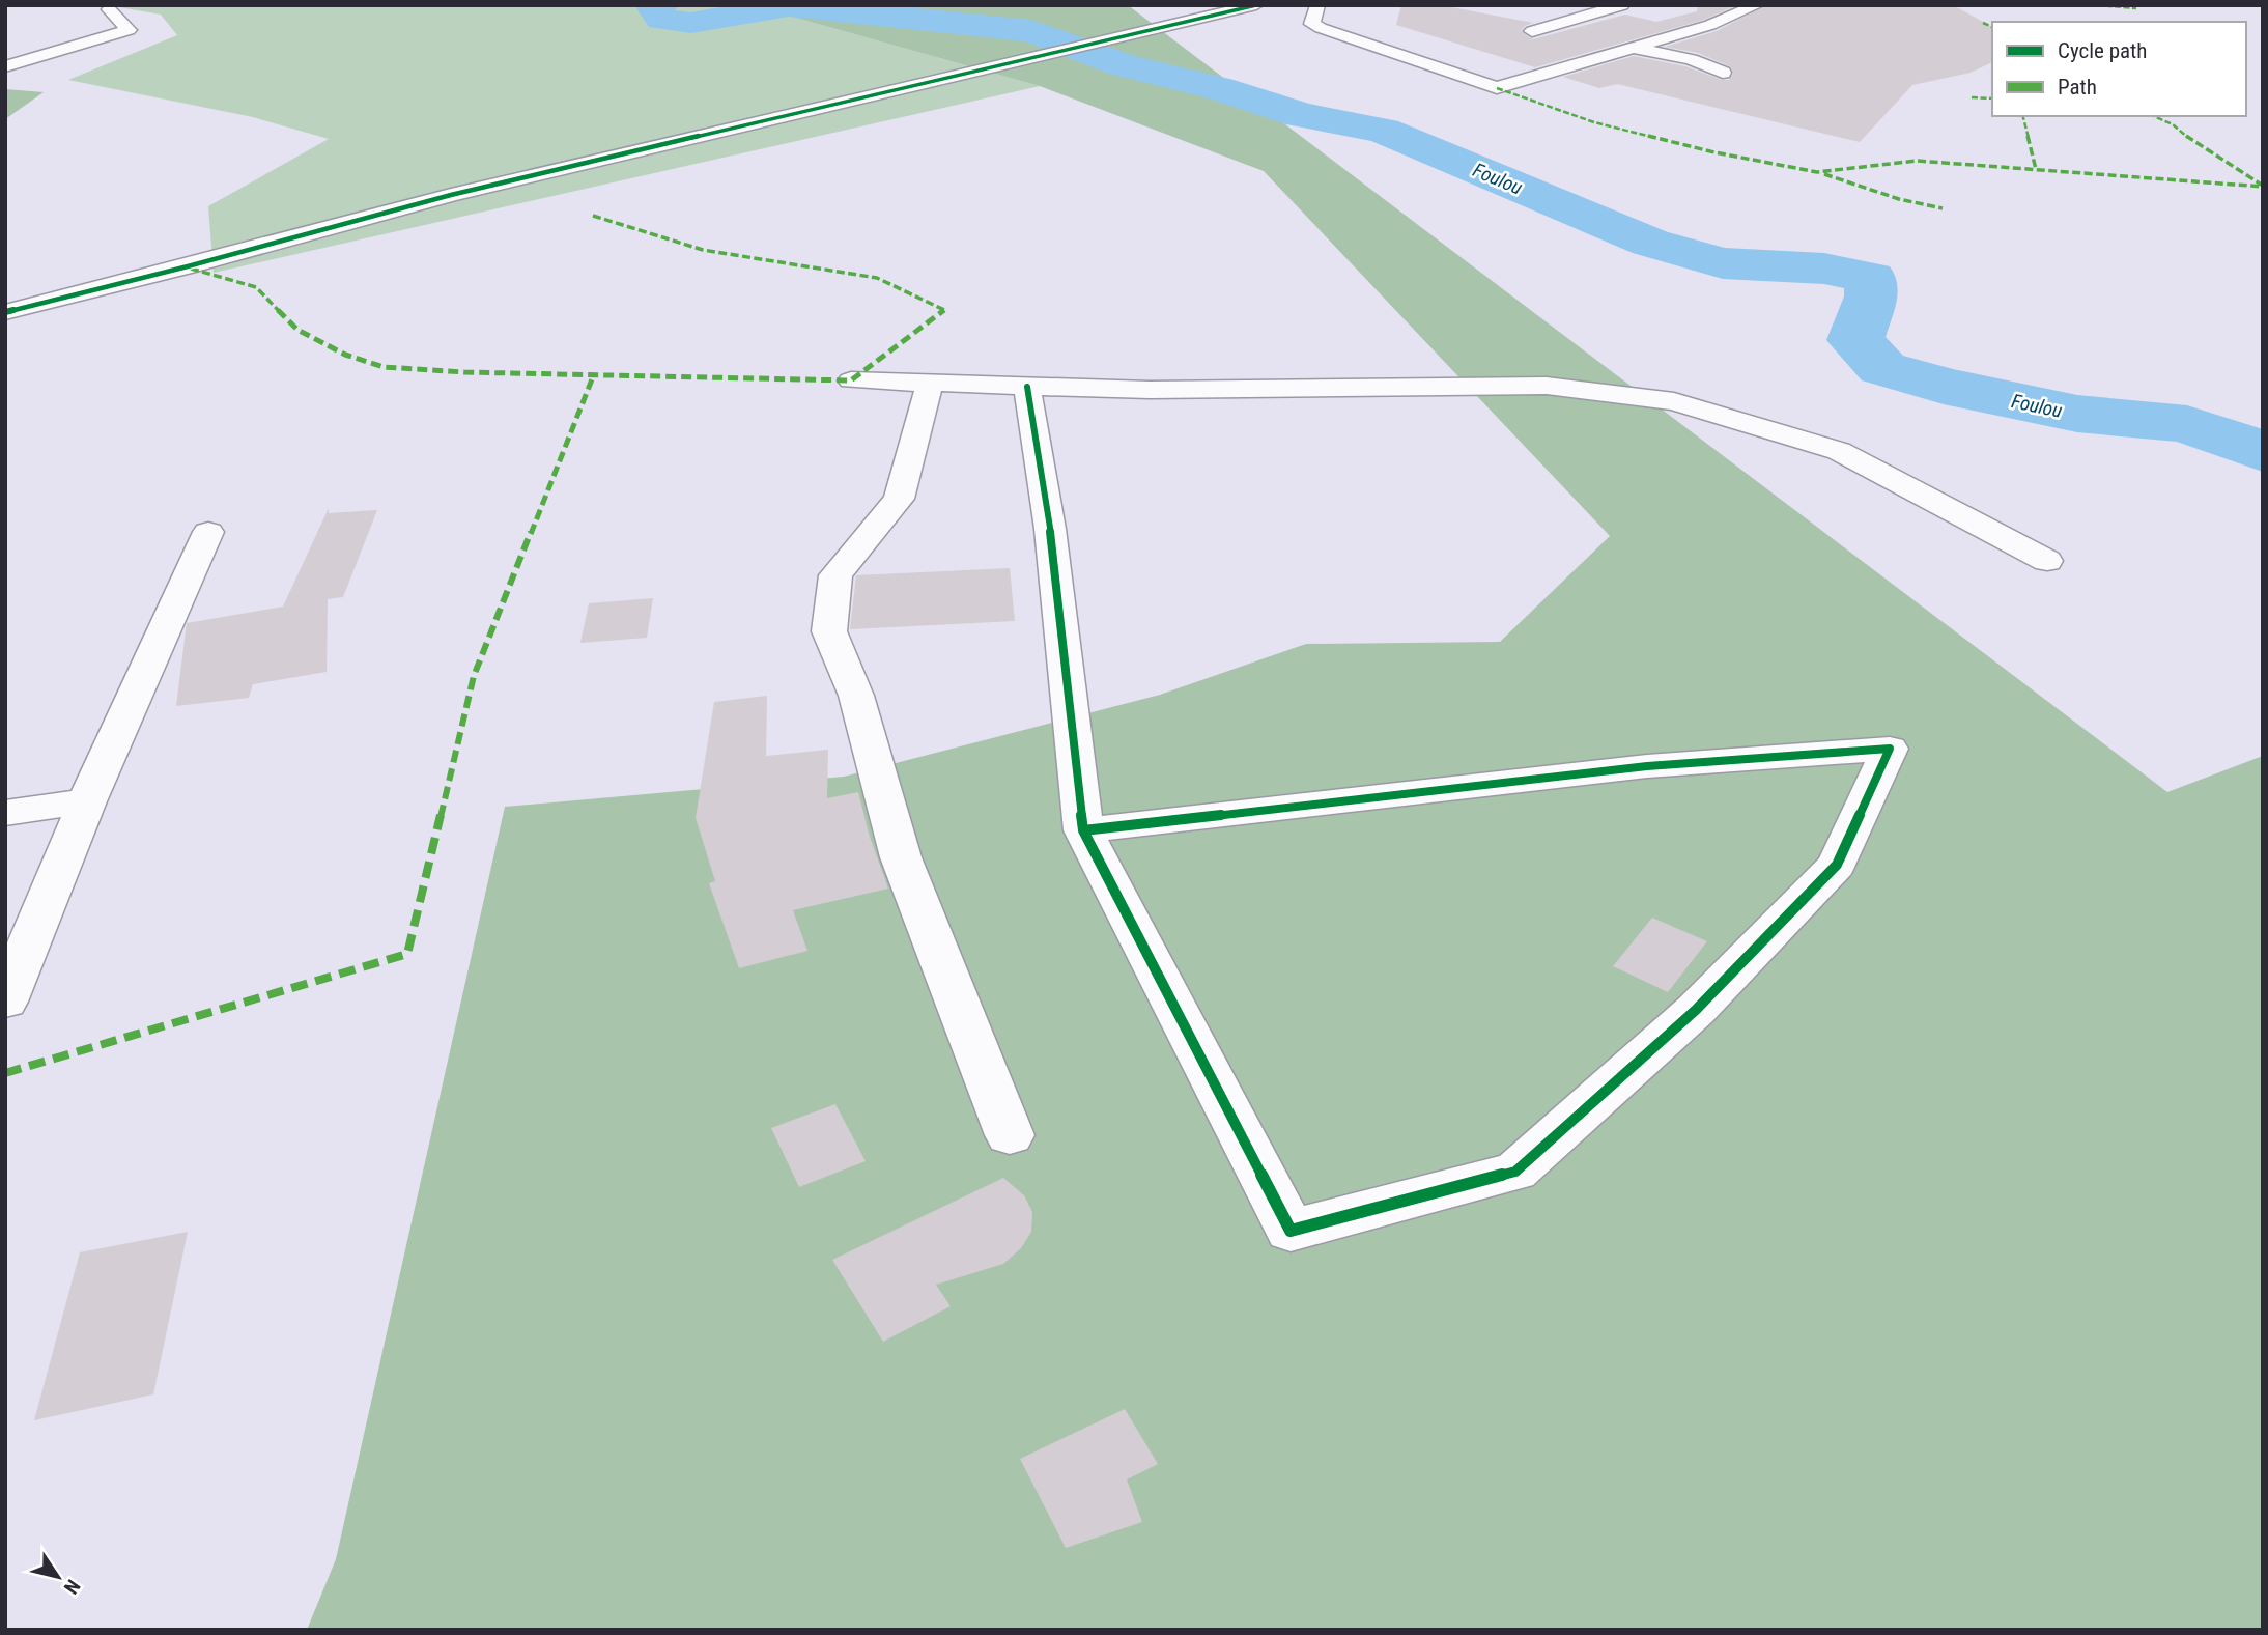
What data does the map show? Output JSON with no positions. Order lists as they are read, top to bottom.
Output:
{
  "water": ["Foulou"],
  "legend": ["Cycle path", "Path"],
  "north": "bottom right"
}
